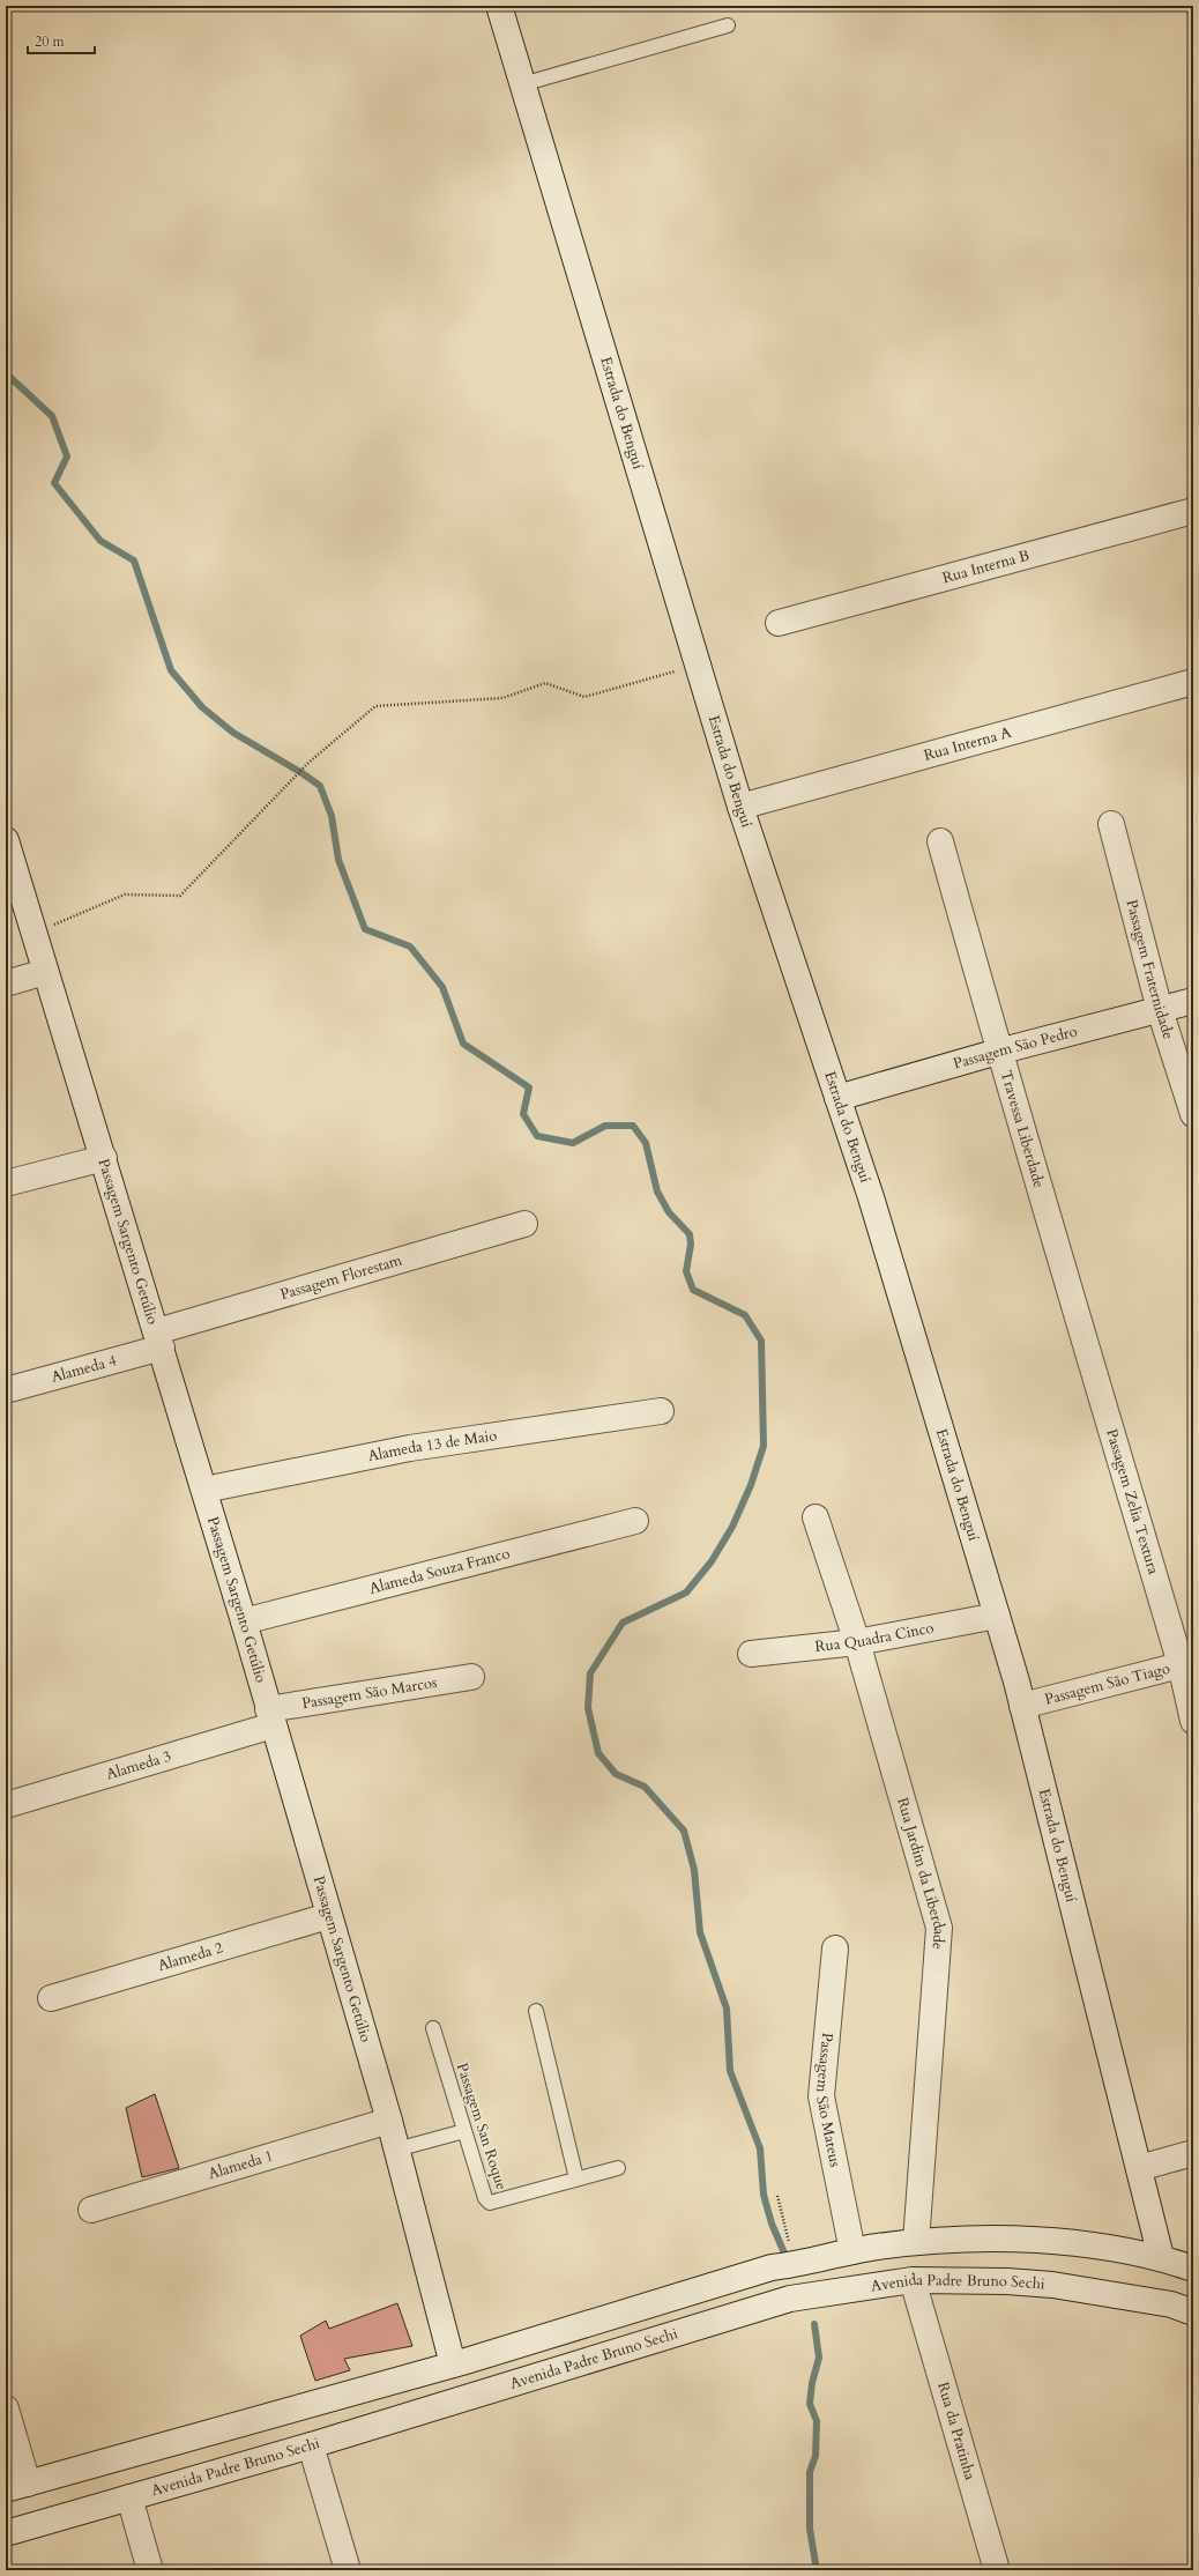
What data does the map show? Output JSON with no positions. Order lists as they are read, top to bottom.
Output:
{
  "streets": {
    "street": [
      "Estrada do Benguí",
      "Rua Interna B",
      "Rua Interna A",
      "Passagem Fraternidade",
      "Passagem São Pedro",
      "Travessa Liberdade",
      "Passagem Sargento Getúlio",
      "Passagem Florestam",
      "Alameda 4",
      "Alameda 13 de Maio",
      "Passagem Zelia Textura",
      "Alameda Souza Franco",
      "Rua Quadra Cinco",
      "Passagem São Tiago",
      "Passagem São Marcos",
      "Alameda 3",
      "Rua Jardim da Liberdade",
      "Alameda 2",
      "Passagem São Mateus",
      "Alameda 1",
      "Avenida Padre Bruno Sechi",
      "Rua da Pratinha"
    ],
    "lane": ["Passagem San Roque"]
  },
  "crossings": [
    ["Estrada do Benguí", "Rua Interna A"],
    ["Estrada do Benguí", "Passagem São Pedro"],
    ["Estrada do Benguí", "Rua Quadra Cinco"],
    ["Estrada do Benguí", "Passagem São Tiago"],
    ["Passagem Fraternidade", "Passagem São Pedro"],
    ["Passagem São Pedro", "Travessa Liberdade"],
    ["Travessa Liberdade", "Passagem Zelia Textura"],
    ["Passagem Sargento Getúlio", "Passagem Florestam"],
    ["Passagem Sargento Getúlio", "Alameda 4"],
    ["Passagem Sargento Getúlio", "Alameda 13 de Maio"],
    ["Passagem Sargento Getúlio", "Alameda Souza Franco"],
    ["Passagem Sargento Getúlio", "Passagem São Marcos"],
    ["Passagem Sargento Getúlio", "Alameda 3"],
    ["Passagem Sargento Getúlio", "Alameda 2"],
    ["Passagem Sargento Getúlio", "Alameda 1"],
    ["Passagem Florestam", "Alameda 4"],
    ["Passagem Zelia Textura", "Passagem São Tiago"],
    ["Rua Quadra Cinco", "Rua Jardim da Liberdade"],
    ["Passagem São Marcos", "Alameda 3"],
    ["Avenida Padre Bruno Sechi", "Rua da Pratinha"]
  ],
  "scale_bar": "20 m"
}
